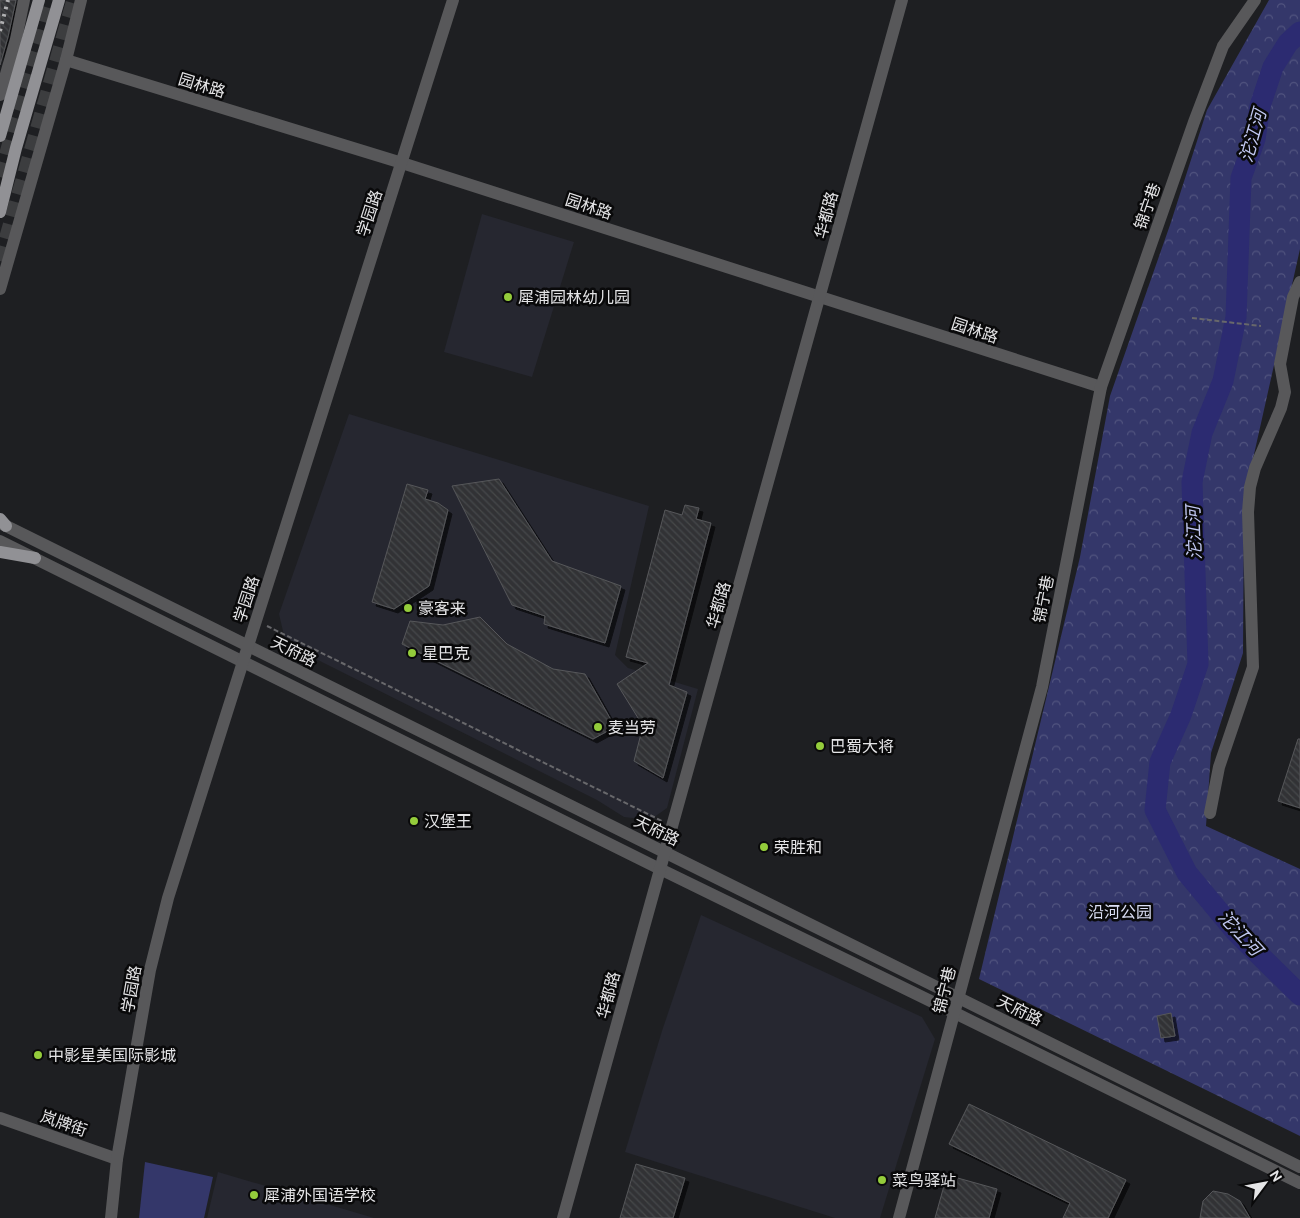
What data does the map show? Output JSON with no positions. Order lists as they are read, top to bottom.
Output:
{
  "streets": {
    "street": [
      "园林路",
      "锦宁巷",
      "学园路",
      "华都路",
      "天府路",
      "岚牌街"
    ]
  },
  "crossings": [
    ["园林路", "锦宁巷"],
    ["园林路", "学园路"],
    ["园林路", "华都路"],
    ["锦宁巷", "天府路"],
    ["学园路", "天府路"],
    ["学园路", "岚牌街"],
    ["华都路", "天府路"]
  ],
  "water": ["沱江河"],
  "parks": ["沿河公园"],
  "places": [
    "犀浦园林幼儿园",
    "豪客来",
    "星巴克",
    "麦当劳",
    "巴蜀大将",
    "汉堡王",
    "荣胜和",
    "中影星美国际影城",
    "菜鸟驿站",
    "犀浦外国语学校"
  ],
  "north": "top right"
}
